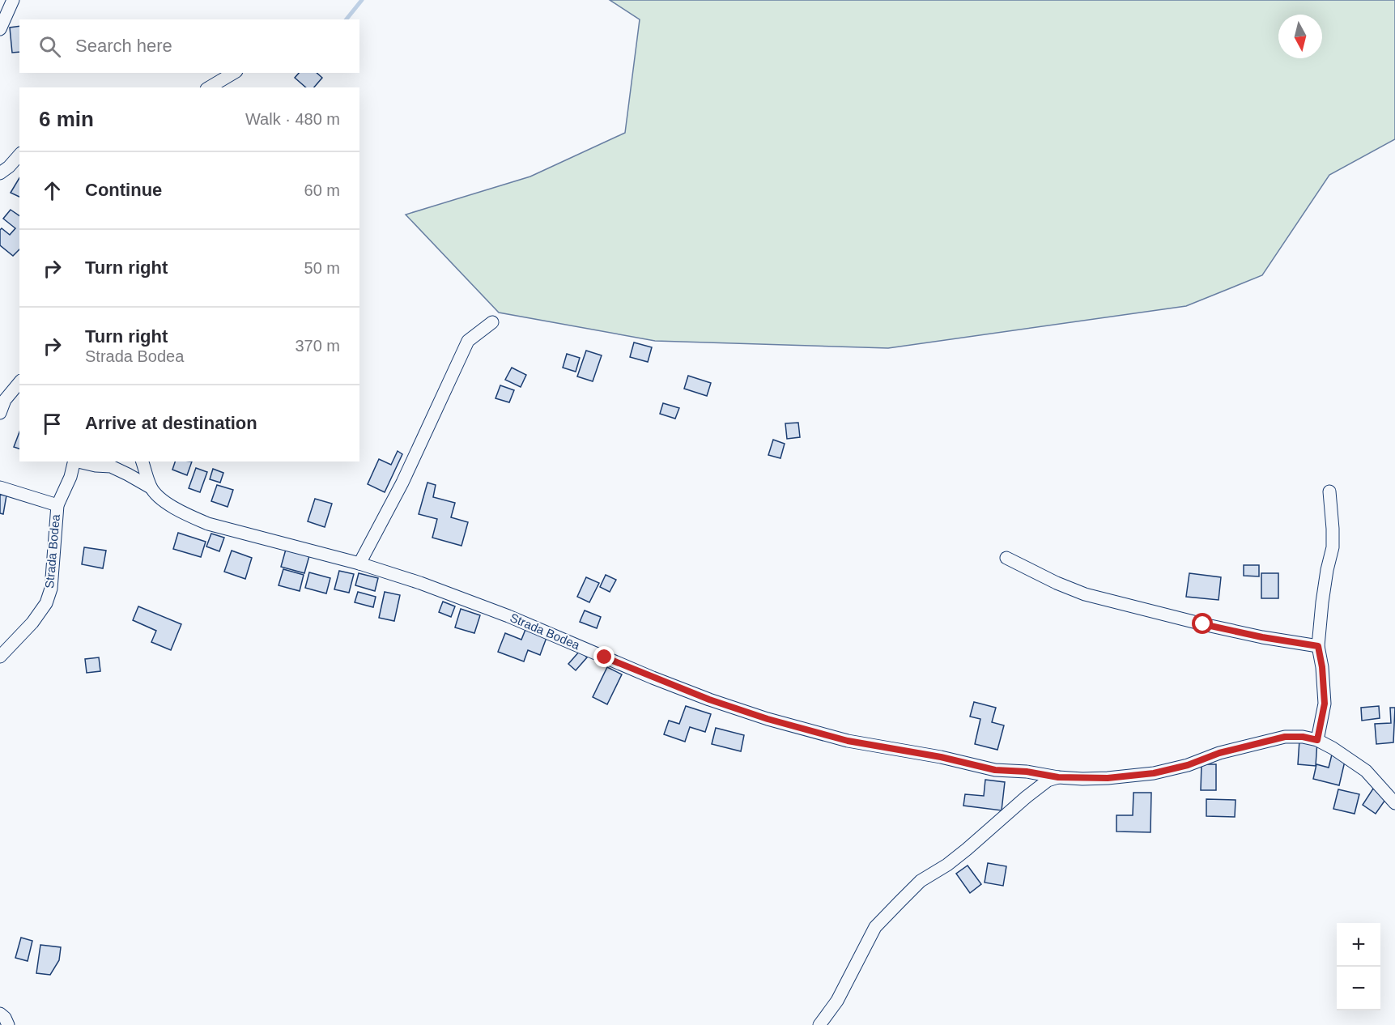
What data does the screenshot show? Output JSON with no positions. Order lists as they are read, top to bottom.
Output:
{
  "streets": {
    "street": ["Strada Bodea"]
  },
  "north": "bottom",
  "page": {
    "search": "Search here",
    "heading": ["6 min", "Walk · 480 m"],
    "list": [
      ["Continue", "60 m"],
      ["Turn right", "50 m"],
      ["Turn right", "Strada Bodea", "370 m"],
      "Arrive at destination"
    ],
    "map_buttons": ["+", "−"]
  }
}
